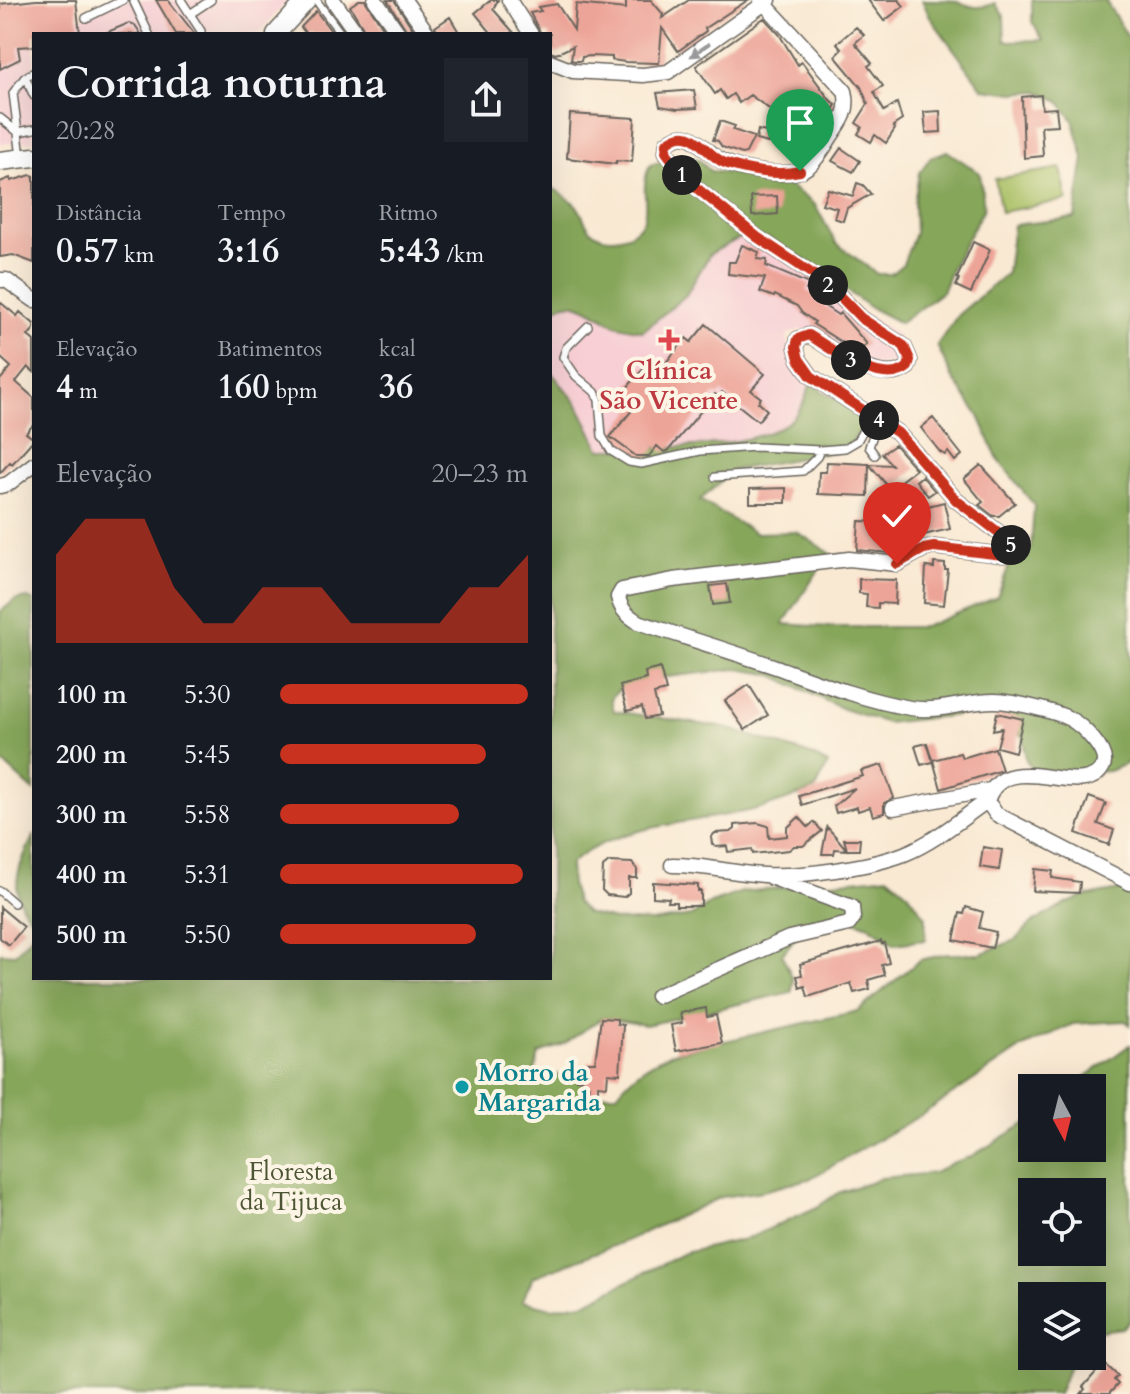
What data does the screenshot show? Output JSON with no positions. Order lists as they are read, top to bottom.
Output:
{
  "parks": ["Floresta da Tijuca"],
  "places": {
    "health": ["Clínica São Vicente"],
    "other": ["Morro da Margarida"]
  },
  "north": "bottom",
  "page": {
    "heading": ["Corrida noturna", "20:28"],
    "pins": [
      "1",
      "2",
      "3",
      "4",
      "5"
    ],
    "stats": [
      ["Distância", "0.57 km"],
      ["Tempo", "3:16"],
      ["Ritmo", "5:43 /km"],
      ["Elevação", "4 m"],
      ["Batimentos", "160 bpm"],
      ["kcal", "36"]
    ],
    "chart": ["Elevação", "20–23 m"],
    "list": [
      {
        "name": "100 m",
        "note": "5:30"
      },
      {
        "name": "200 m",
        "note": "5:45"
      },
      {
        "name": "300 m",
        "note": "5:58"
      },
      {
        "name": "400 m",
        "note": "5:31"
      },
      {
        "name": "500 m",
        "note": "5:50"
      }
    ]
  }
}
